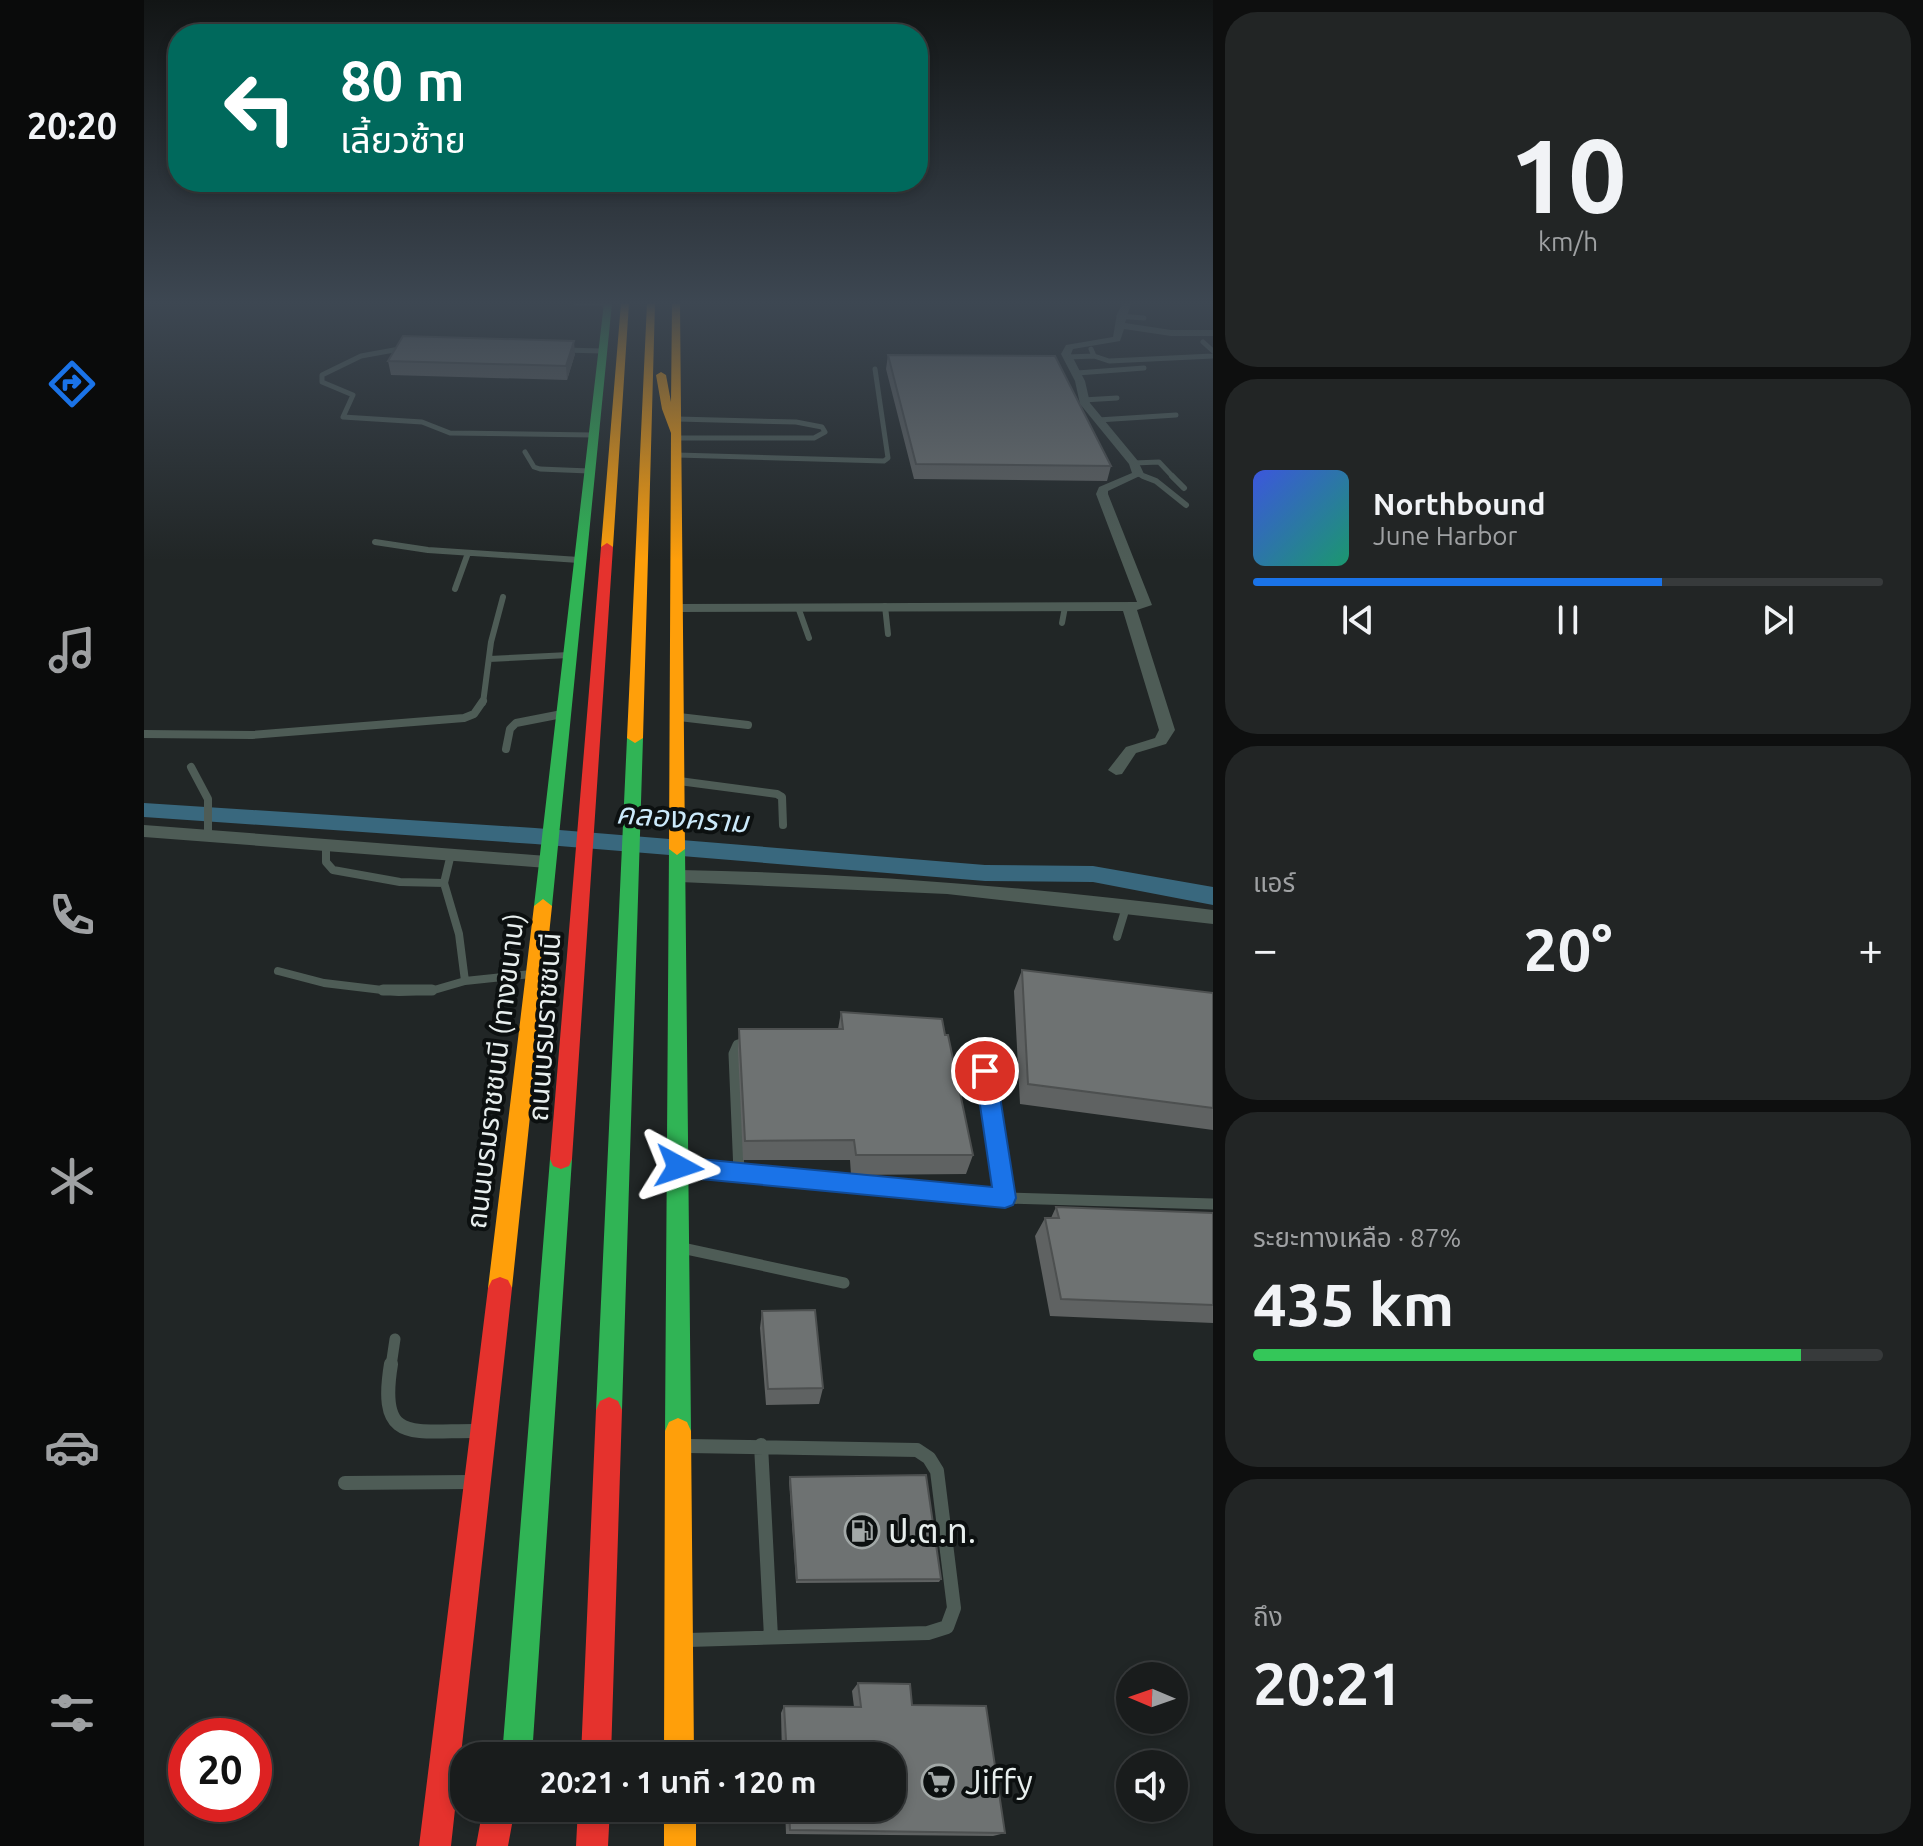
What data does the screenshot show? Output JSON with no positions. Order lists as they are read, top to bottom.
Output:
{
  "streets": {
    "main road": ["ถนนบรมราชชนนี", "ถนนบรมราชชนนี (ทางขนาน)"]
  },
  "water": ["คลองคราม"],
  "places": {
    "fuel station": ["ป.ต.ท."],
    "supermarket": ["Jiffy"]
  },
  "north": "left",
  "page": {
    "tabs": "20:20",
    "tile": [
      ["10", "km/h"],
      "แอร์",
      ["ระยะทางเหลือ · 87%", "435 km"],
      ["ถึง", "20:21"]
    ],
    "turn": ["80 m", "เลี้ยวซ้าย"],
    "song": ["Northbound", "June Harbor"],
    "heat": ["−", "20°", "+"],
    "limit": "20",
    "trip": "20:21 · 1 นาที · 120 m"
  }
}
